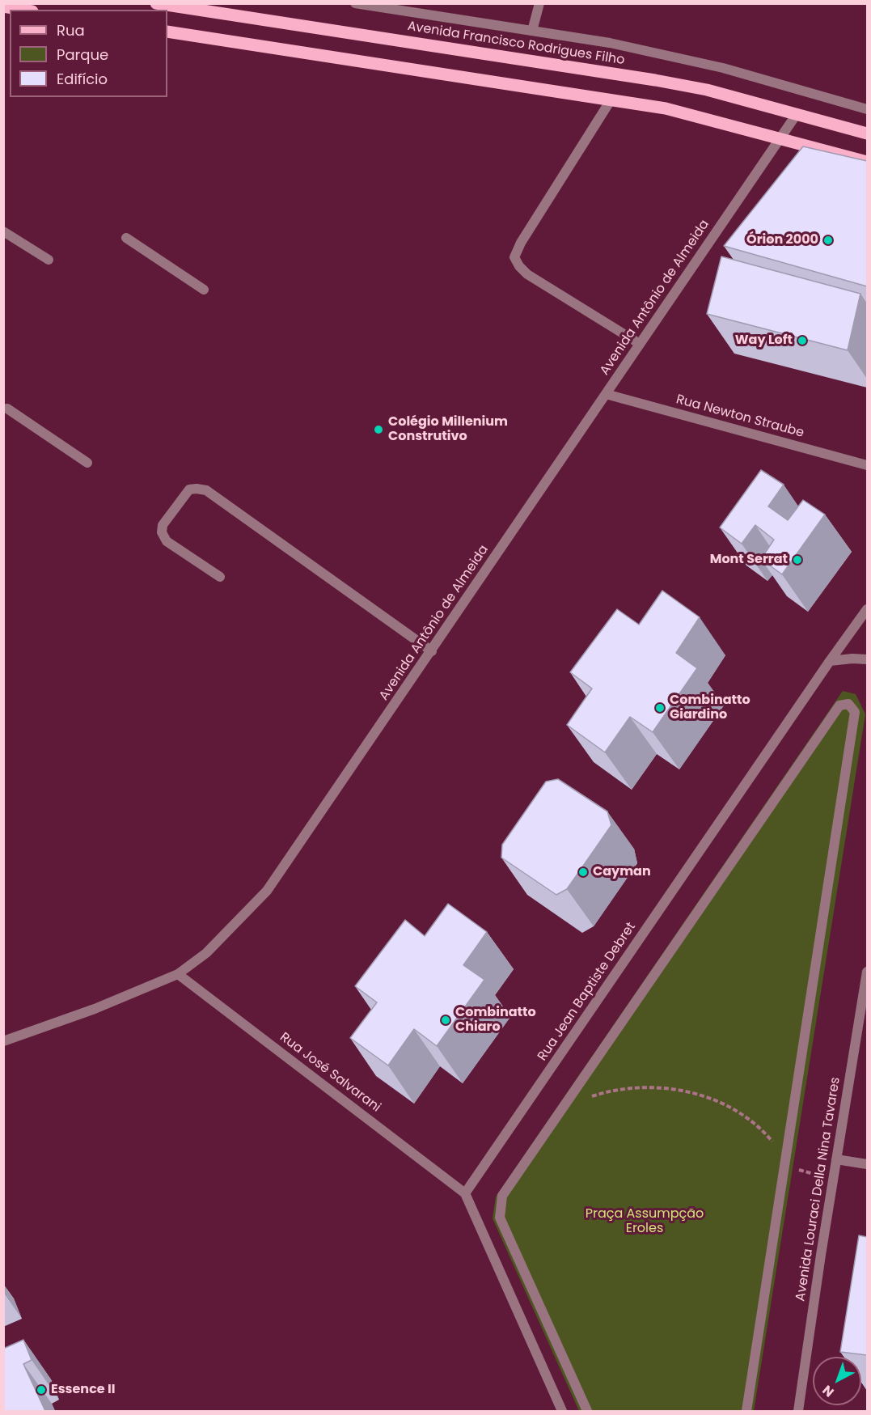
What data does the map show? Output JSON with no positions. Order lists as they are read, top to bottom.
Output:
{
  "streets": {
    "main road": ["Avenida Francisco Rodrigues Filho"],
    "street": [
      "Avenida Antônio de Almeida",
      "Rua Newton Straube",
      "Rua Jean Baptiste Debret",
      "Rua José Salvarani",
      "Avenida Louraci Della Nina Tavares"
    ]
  },
  "crossings": [
    ["Avenida Francisco Rodrigues Filho", "Avenida Antônio de Almeida"],
    ["Avenida Antônio de Almeida", "Rua Newton Straube"],
    ["Avenida Antônio de Almeida", "Rua José Salvarani"],
    ["Rua Jean Baptiste Debret", "Rua José Salvarani"]
  ],
  "parks": ["Praça Assumpção Eroles"],
  "places": [
    "Órion 2000",
    "Way Loft",
    "Colégio Millenium Construtivo",
    "Mont Serrat",
    "Combinatto Giardino",
    "Cayman",
    "Combinatto Chiaro",
    "Essence II"
  ],
  "legend": ["Rua", "Parque", "Edifício"],
  "north": "bottom left"
}
